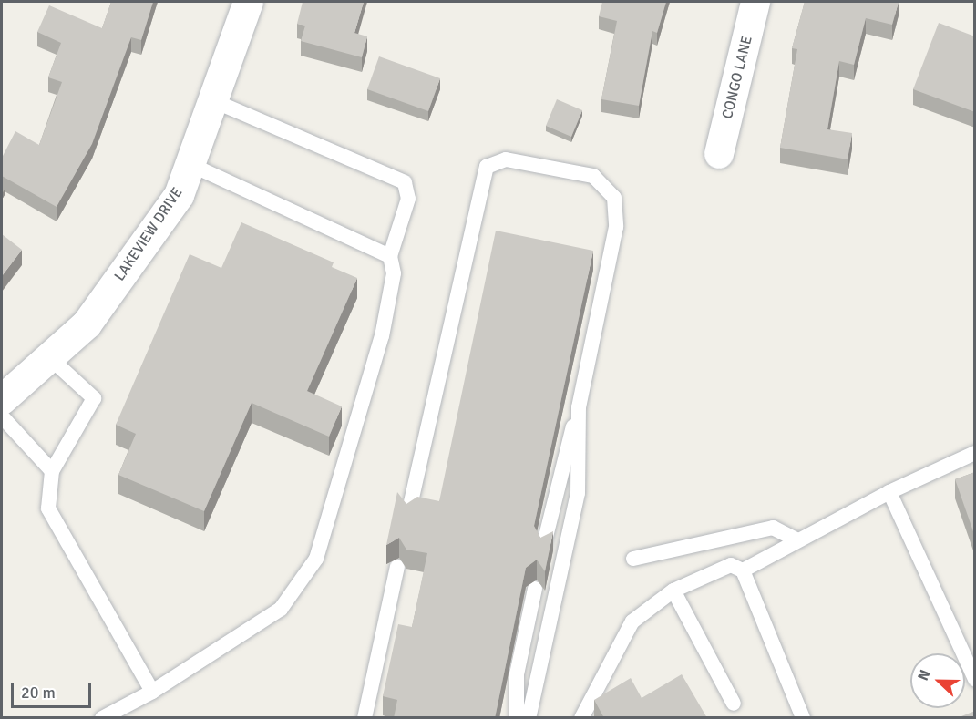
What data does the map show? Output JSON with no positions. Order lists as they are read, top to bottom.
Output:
{
  "streets": {
    "street": ["CONGO LANE", "LAKEVIEW DRIVE"]
  },
  "scale_bar": "20 m",
  "north": "left"
}
